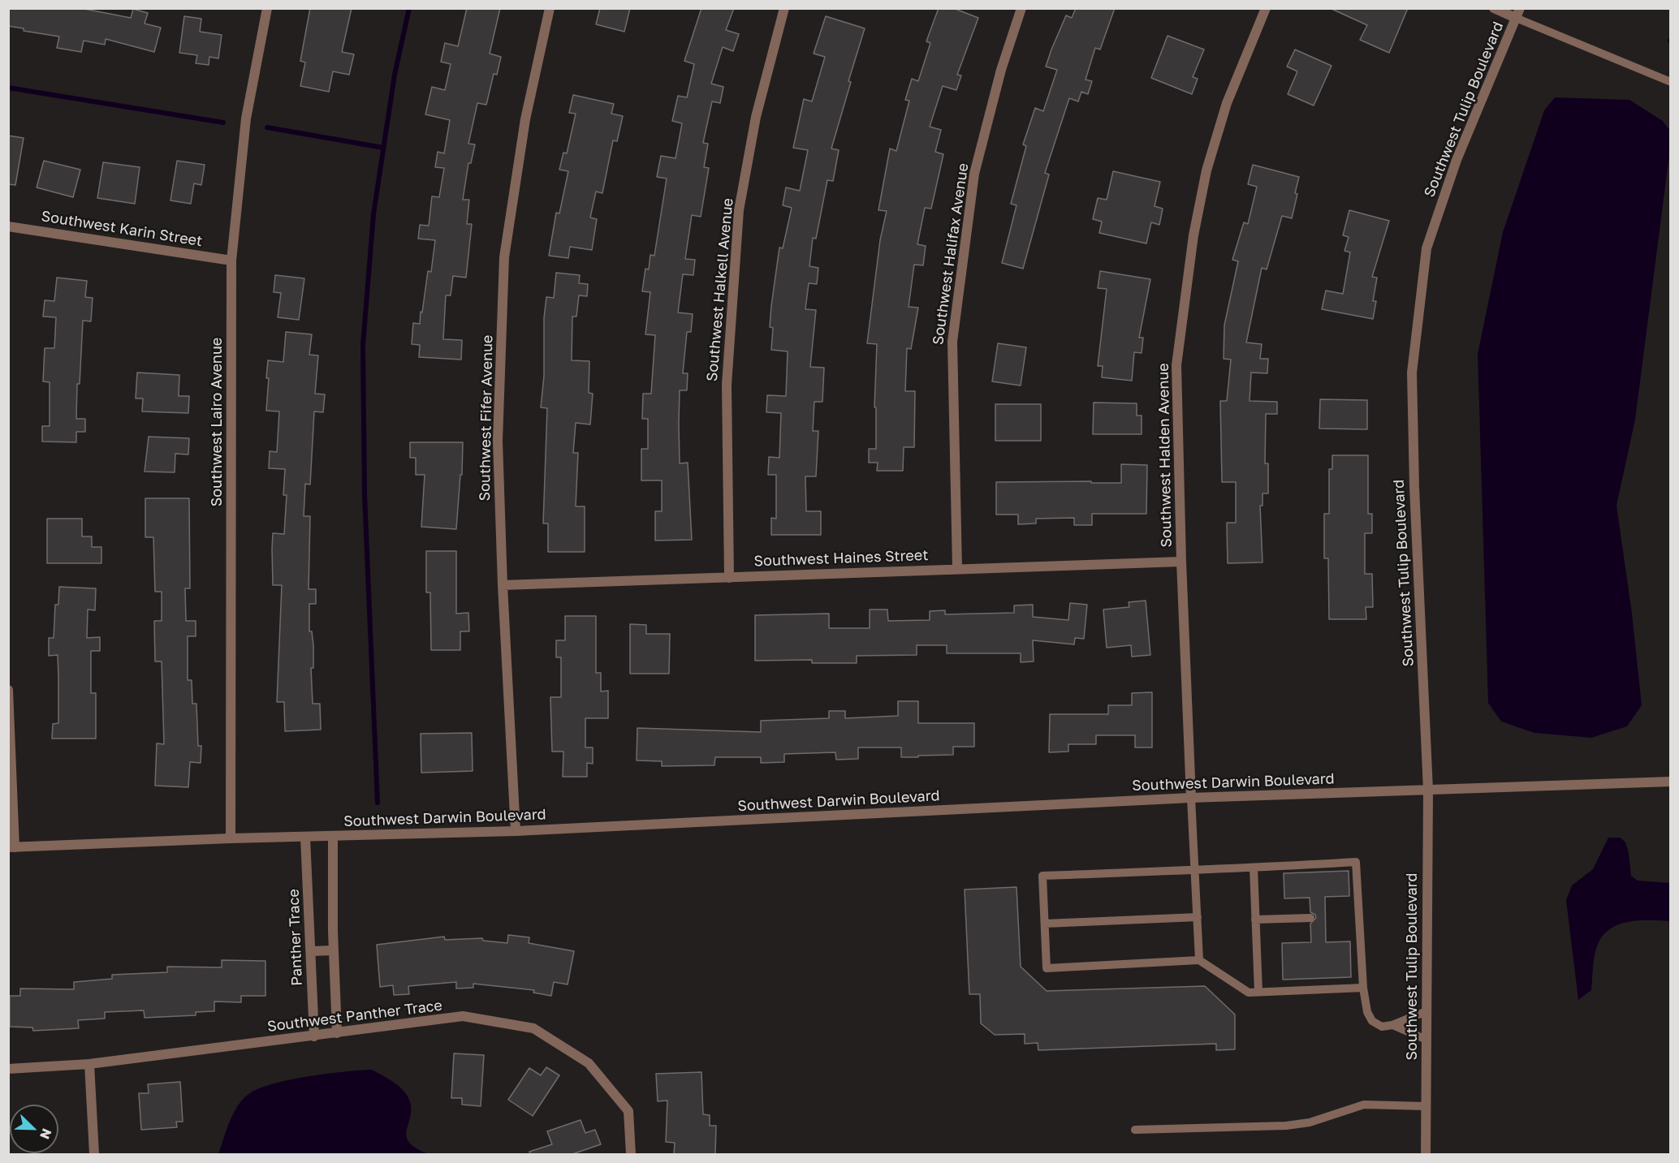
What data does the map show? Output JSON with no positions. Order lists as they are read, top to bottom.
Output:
{
  "streets": {
    "street": [
      "Southwest Tulip Boulevard",
      "Southwest Karin Street",
      "Southwest Halifax Avenue",
      "Southwest Halkell Avenue",
      "Southwest Fifer Avenue",
      "Southwest Lairo Avenue",
      "Southwest Halden Avenue",
      "Southwest Haines Street",
      "Southwest Darwin Boulevard",
      "Panther Trace",
      "Southwest Panther Trace"
    ]
  },
  "crossings": [
    ["Southwest Tulip Boulevard", "Southwest Darwin Boulevard"],
    ["Southwest Karin Street", "Southwest Lairo Avenue"],
    ["Southwest Halifax Avenue", "Southwest Haines Street"],
    ["Southwest Halkell Avenue", "Southwest Haines Street"],
    ["Southwest Fifer Avenue", "Southwest Haines Street"],
    ["Southwest Fifer Avenue", "Southwest Darwin Boulevard"],
    ["Southwest Lairo Avenue", "Southwest Darwin Boulevard"],
    ["Southwest Halden Avenue", "Southwest Haines Street"],
    ["Southwest Halden Avenue", "Southwest Darwin Boulevard"],
    ["Southwest Darwin Boulevard", "Panther Trace"],
    ["Panther Trace", "Southwest Panther Trace"]
  ],
  "north": "bottom right"
}
